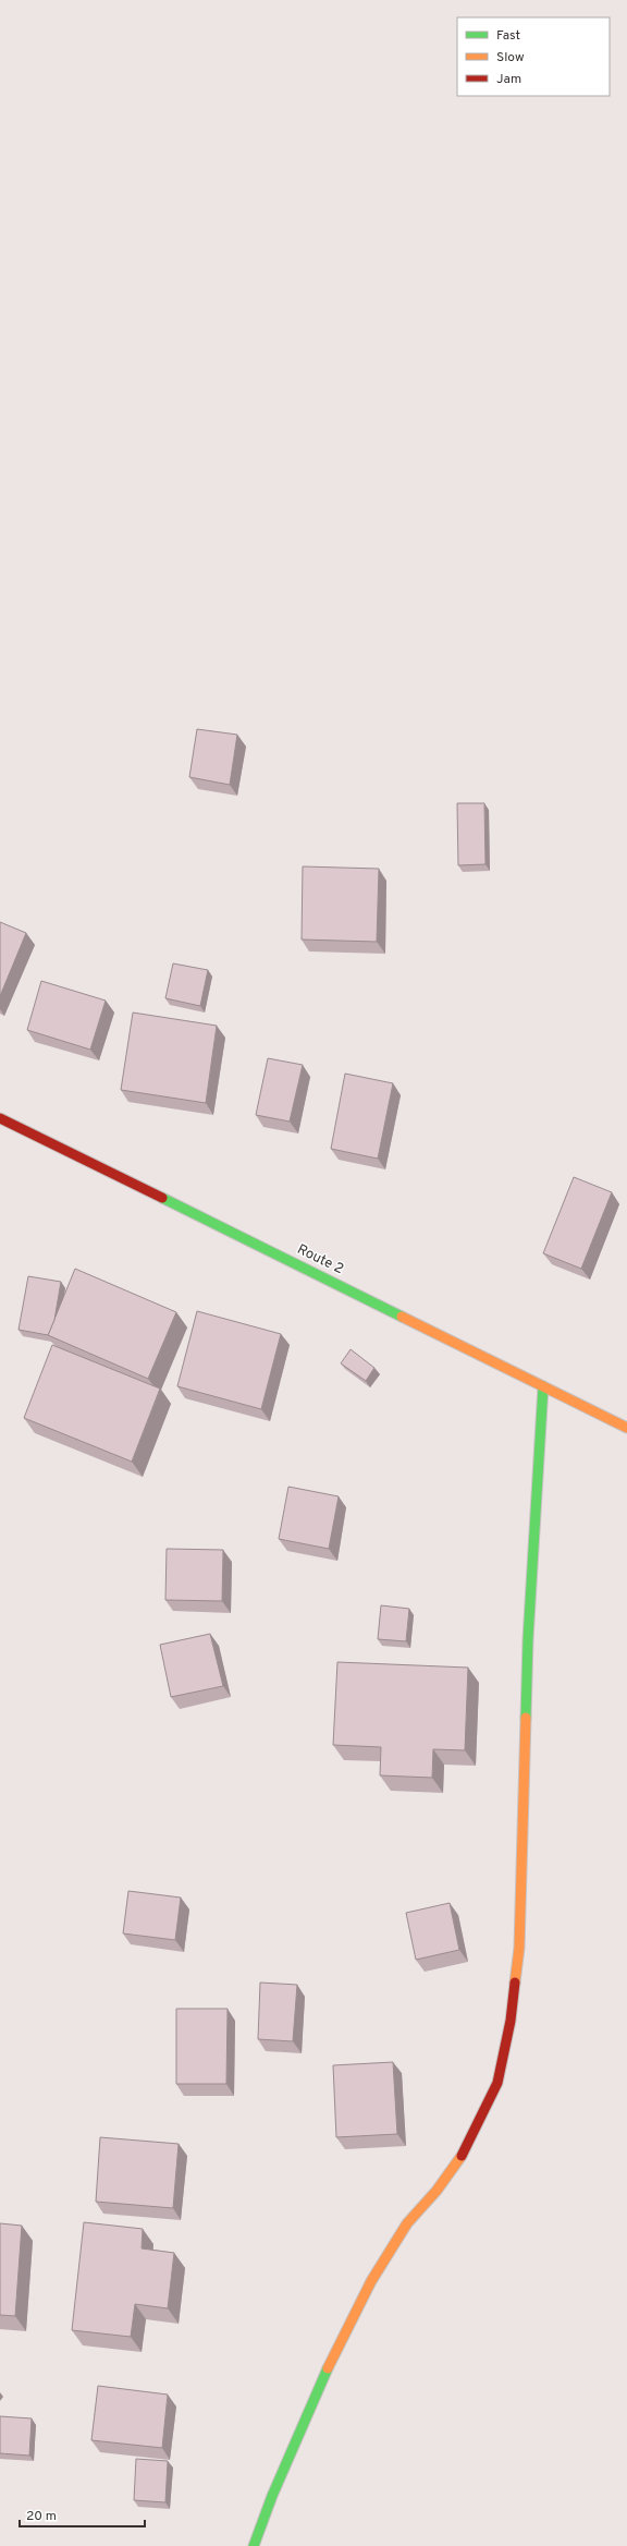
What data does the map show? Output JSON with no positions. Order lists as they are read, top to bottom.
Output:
{
  "streets": {
    "main road": ["Route 2"]
  },
  "legend": ["Fast", "Slow", "Jam"],
  "scale_bar": "20 m"
}
